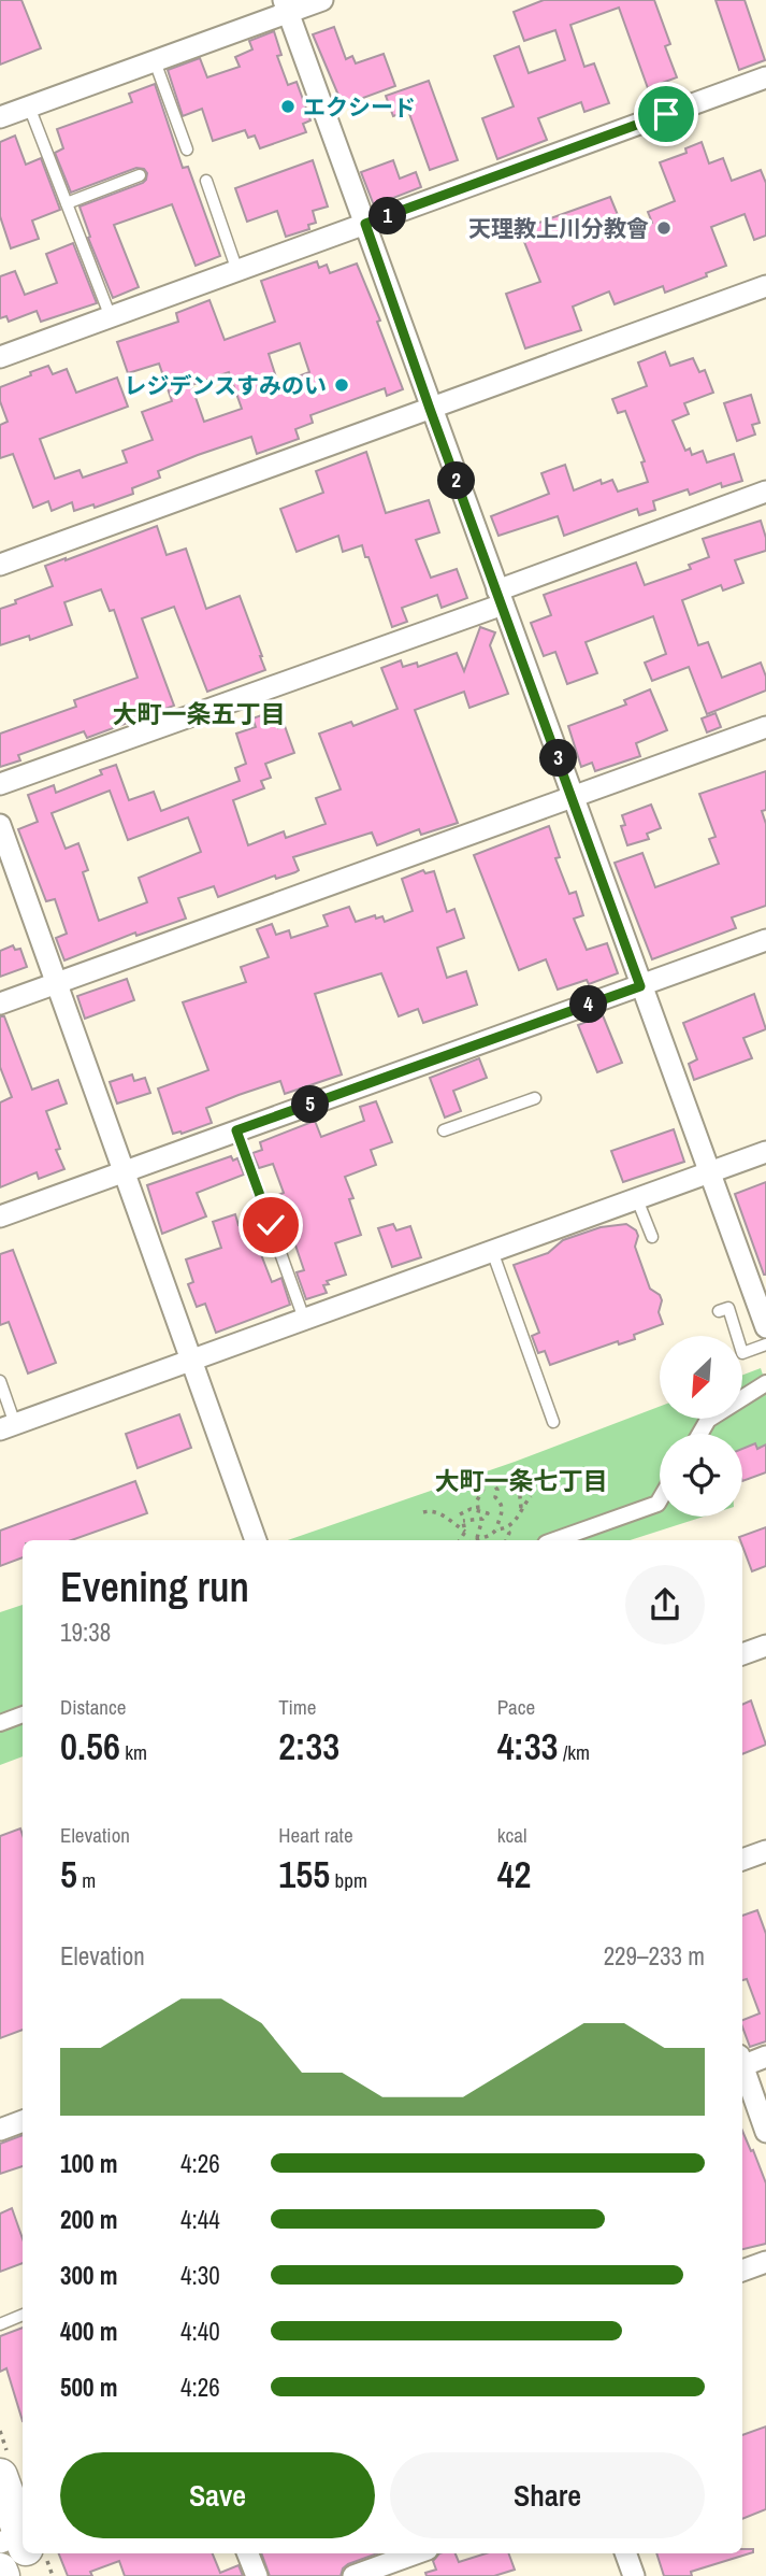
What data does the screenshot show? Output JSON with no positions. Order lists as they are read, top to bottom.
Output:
{
  "districts": ["大町一条五丁目", "大町一条七丁目"],
  "places": ["エクシード", "天理教上川分教會", "レジデンスすみのい"],
  "north": "bottom left",
  "page": {
    "pins": [
      "1",
      "2",
      "3",
      "4",
      "5"
    ],
    "heading": ["Evening run", "19:38"],
    "stats": [
      ["Distance", "0.56 km"],
      ["Time", "2:33"],
      ["Pace", "4:33 /km"],
      ["Elevation", "5 m"],
      ["Heart rate", "155 bpm"],
      ["kcal", "42"]
    ],
    "chart": ["Elevation", "229–233 m"],
    "list": [
      {
        "name": "100 m",
        "note": "4:26"
      },
      {
        "name": "200 m",
        "note": "4:44"
      },
      {
        "name": "300 m",
        "note": "4:30"
      },
      {
        "name": "400 m",
        "note": "4:40"
      },
      {
        "name": "500 m",
        "note": "4:26"
      }
    ],
    "buttons": ["Save", "Share"]
  }
}
